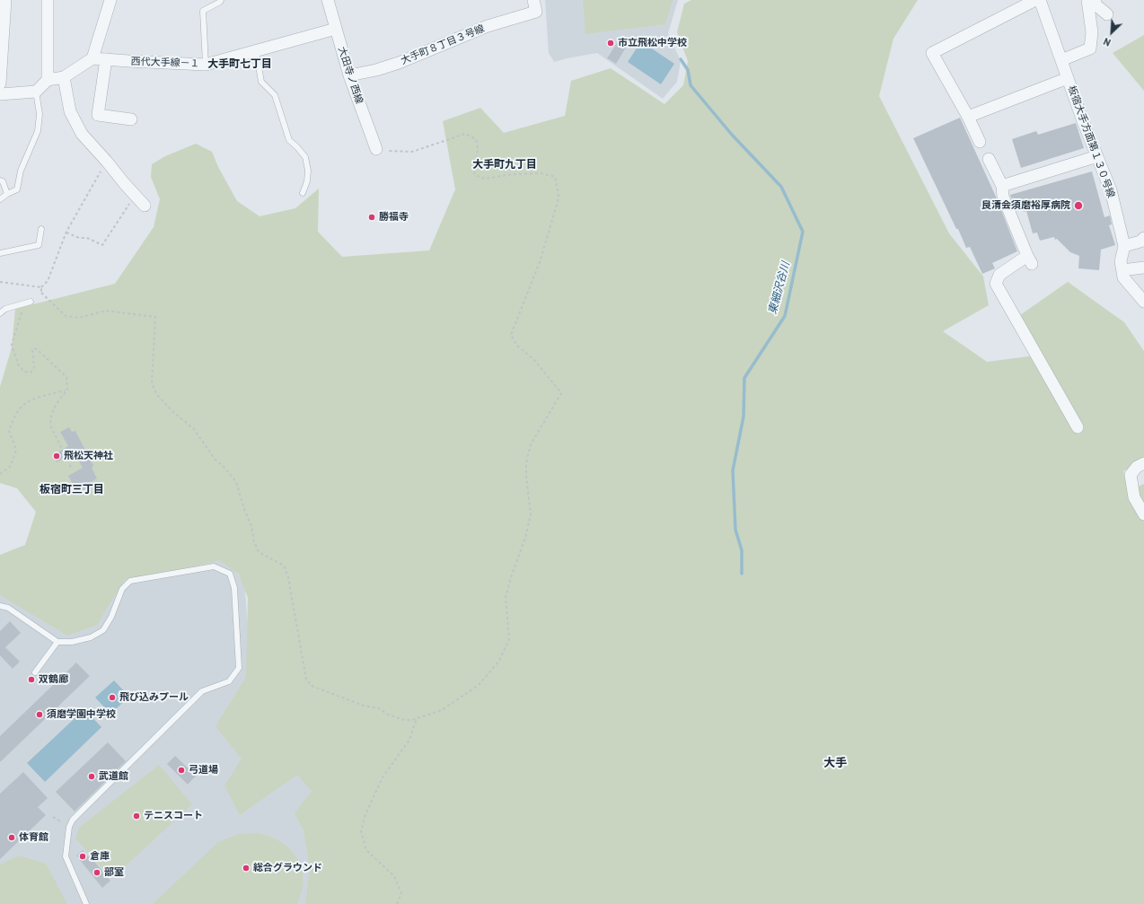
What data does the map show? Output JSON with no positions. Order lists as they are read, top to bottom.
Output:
{
  "streets": {
    "street": [
      "大手町８丁目３号線",
      "西代大手線－１",
      "大田寺ノ西線",
      "板宿大手方面第１３０号線"
    ]
  },
  "crossings": [
    ["大手町８丁目３号線", "大田寺ノ西線"],
    ["西代大手線－１", "大田寺ノ西線"]
  ],
  "districts": [
    "大手町七丁目",
    "大手町九丁目",
    "板宿町三丁目",
    "大手"
  ],
  "water": ["東細沢谷川"],
  "places": [
    "市立飛松中学校",
    "良清会須磨裕厚病院",
    "勝福寺",
    "飛松天神社",
    "双鶴廊",
    "飛び込みプール",
    "須磨学園中学校",
    "弓道場",
    "武道館",
    "テニスコート",
    "体育館",
    "倉庫",
    "総合グラウンド",
    "部室"
  ],
  "north": "bottom left"
}
